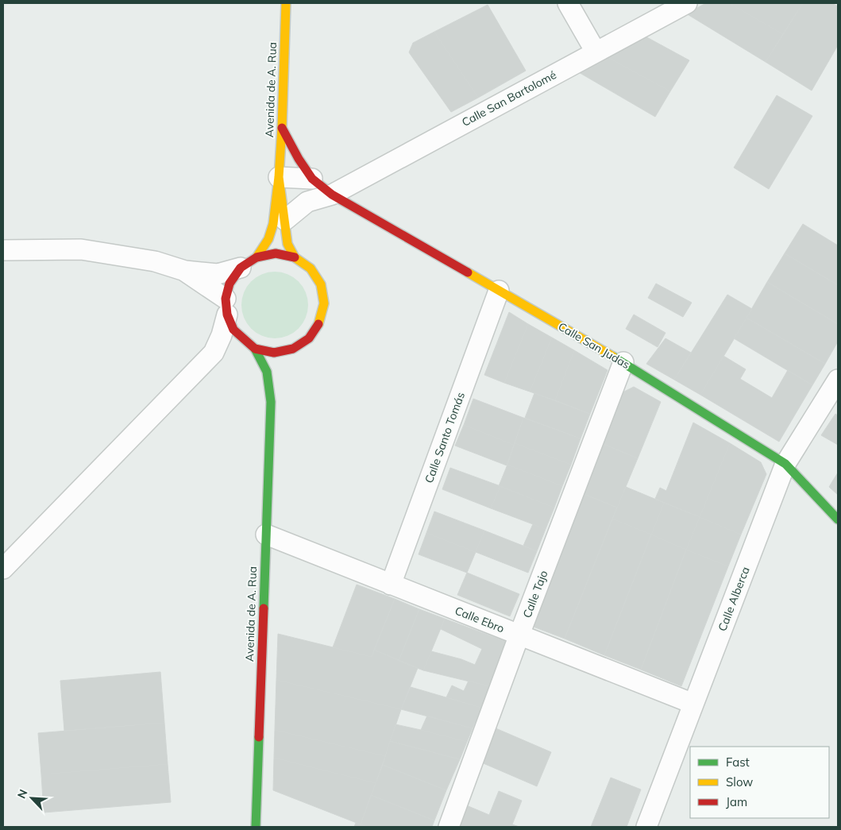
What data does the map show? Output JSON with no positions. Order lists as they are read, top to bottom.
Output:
{
  "streets": {
    "street": [
      "Avenida de A. Rua",
      "Calle San Bartolomé",
      "Calle San Judas",
      "Calle Santo Tomás",
      "Calle Tajo",
      "Calle Alberca",
      "Calle Ebro"
    ]
  },
  "crossings": [
    ["Avenida de A. Rua", "Calle San Judas"],
    ["Avenida de A. Rua", "Calle Ebro"],
    ["Calle San Bartolomé", "Calle San Judas"],
    ["Calle San Judas", "Calle Santo Tomás"],
    ["Calle San Judas", "Calle Tajo"],
    ["Calle San Judas", "Calle Alberca"],
    ["Calle Santo Tomás", "Calle Ebro"],
    ["Calle Tajo", "Calle Ebro"],
    ["Calle Alberca", "Calle Ebro"]
  ],
  "legend": ["Fast", "Slow", "Jam"],
  "north": "top left"
}
